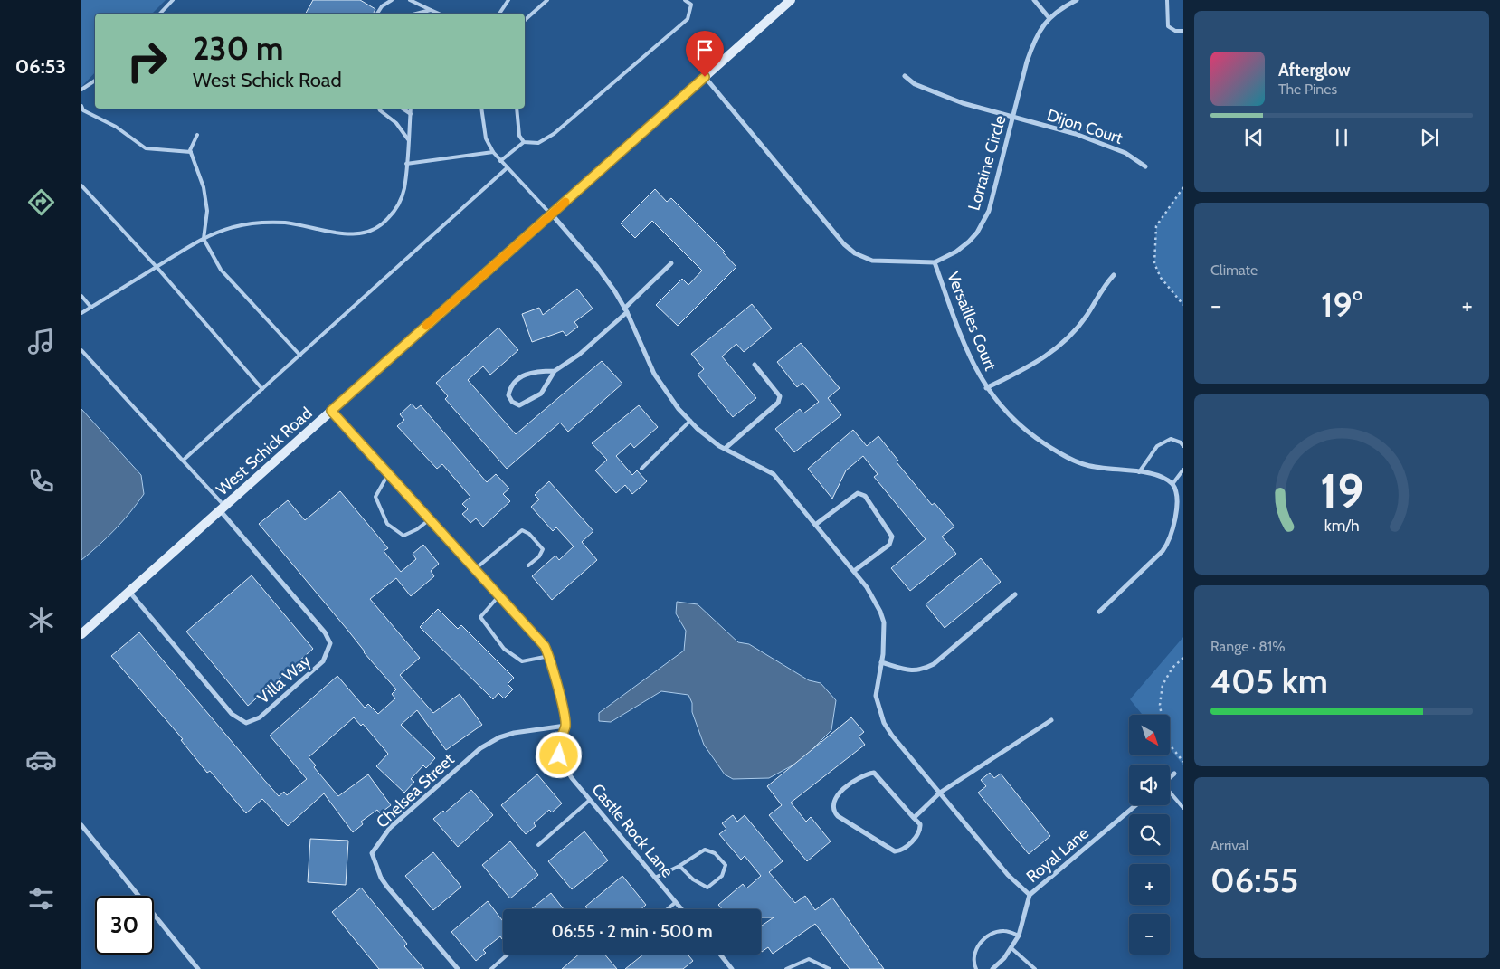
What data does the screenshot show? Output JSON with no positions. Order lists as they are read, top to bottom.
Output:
{
  "streets": {
    "street": [
      "Dijon Court",
      "Lorraine Circle",
      "Versailles Court",
      "West Schick Road",
      "Villa Way",
      "Chelsea Street",
      "Castle Rock Lane",
      "Royal Lane"
    ]
  },
  "crossings": [
    ["Dijon Court", "Lorraine Circle"],
    ["Lorraine Circle", "Versailles Court"],
    ["West Schick Road", "Villa Way"],
    ["Chelsea Street", "Castle Rock Lane"]
  ],
  "north": "bottom right",
  "page": {
    "tabs": "06:53",
    "turn": ["230 m", "West Schick Road"],
    "song": ["Afterglow", "The Pines"],
    "tile": [
      "Climate",
      ["Range · 81%", "405 km"],
      ["Arrival", "06:55"]
    ],
    "heat": ["−", "19°", "+"],
    "map_buttons": ["+", "−"],
    "limit": "30",
    "trip": "06:55 · 2 min · 500 m",
    "gauge": ["19", "km/h"]
  }
}
